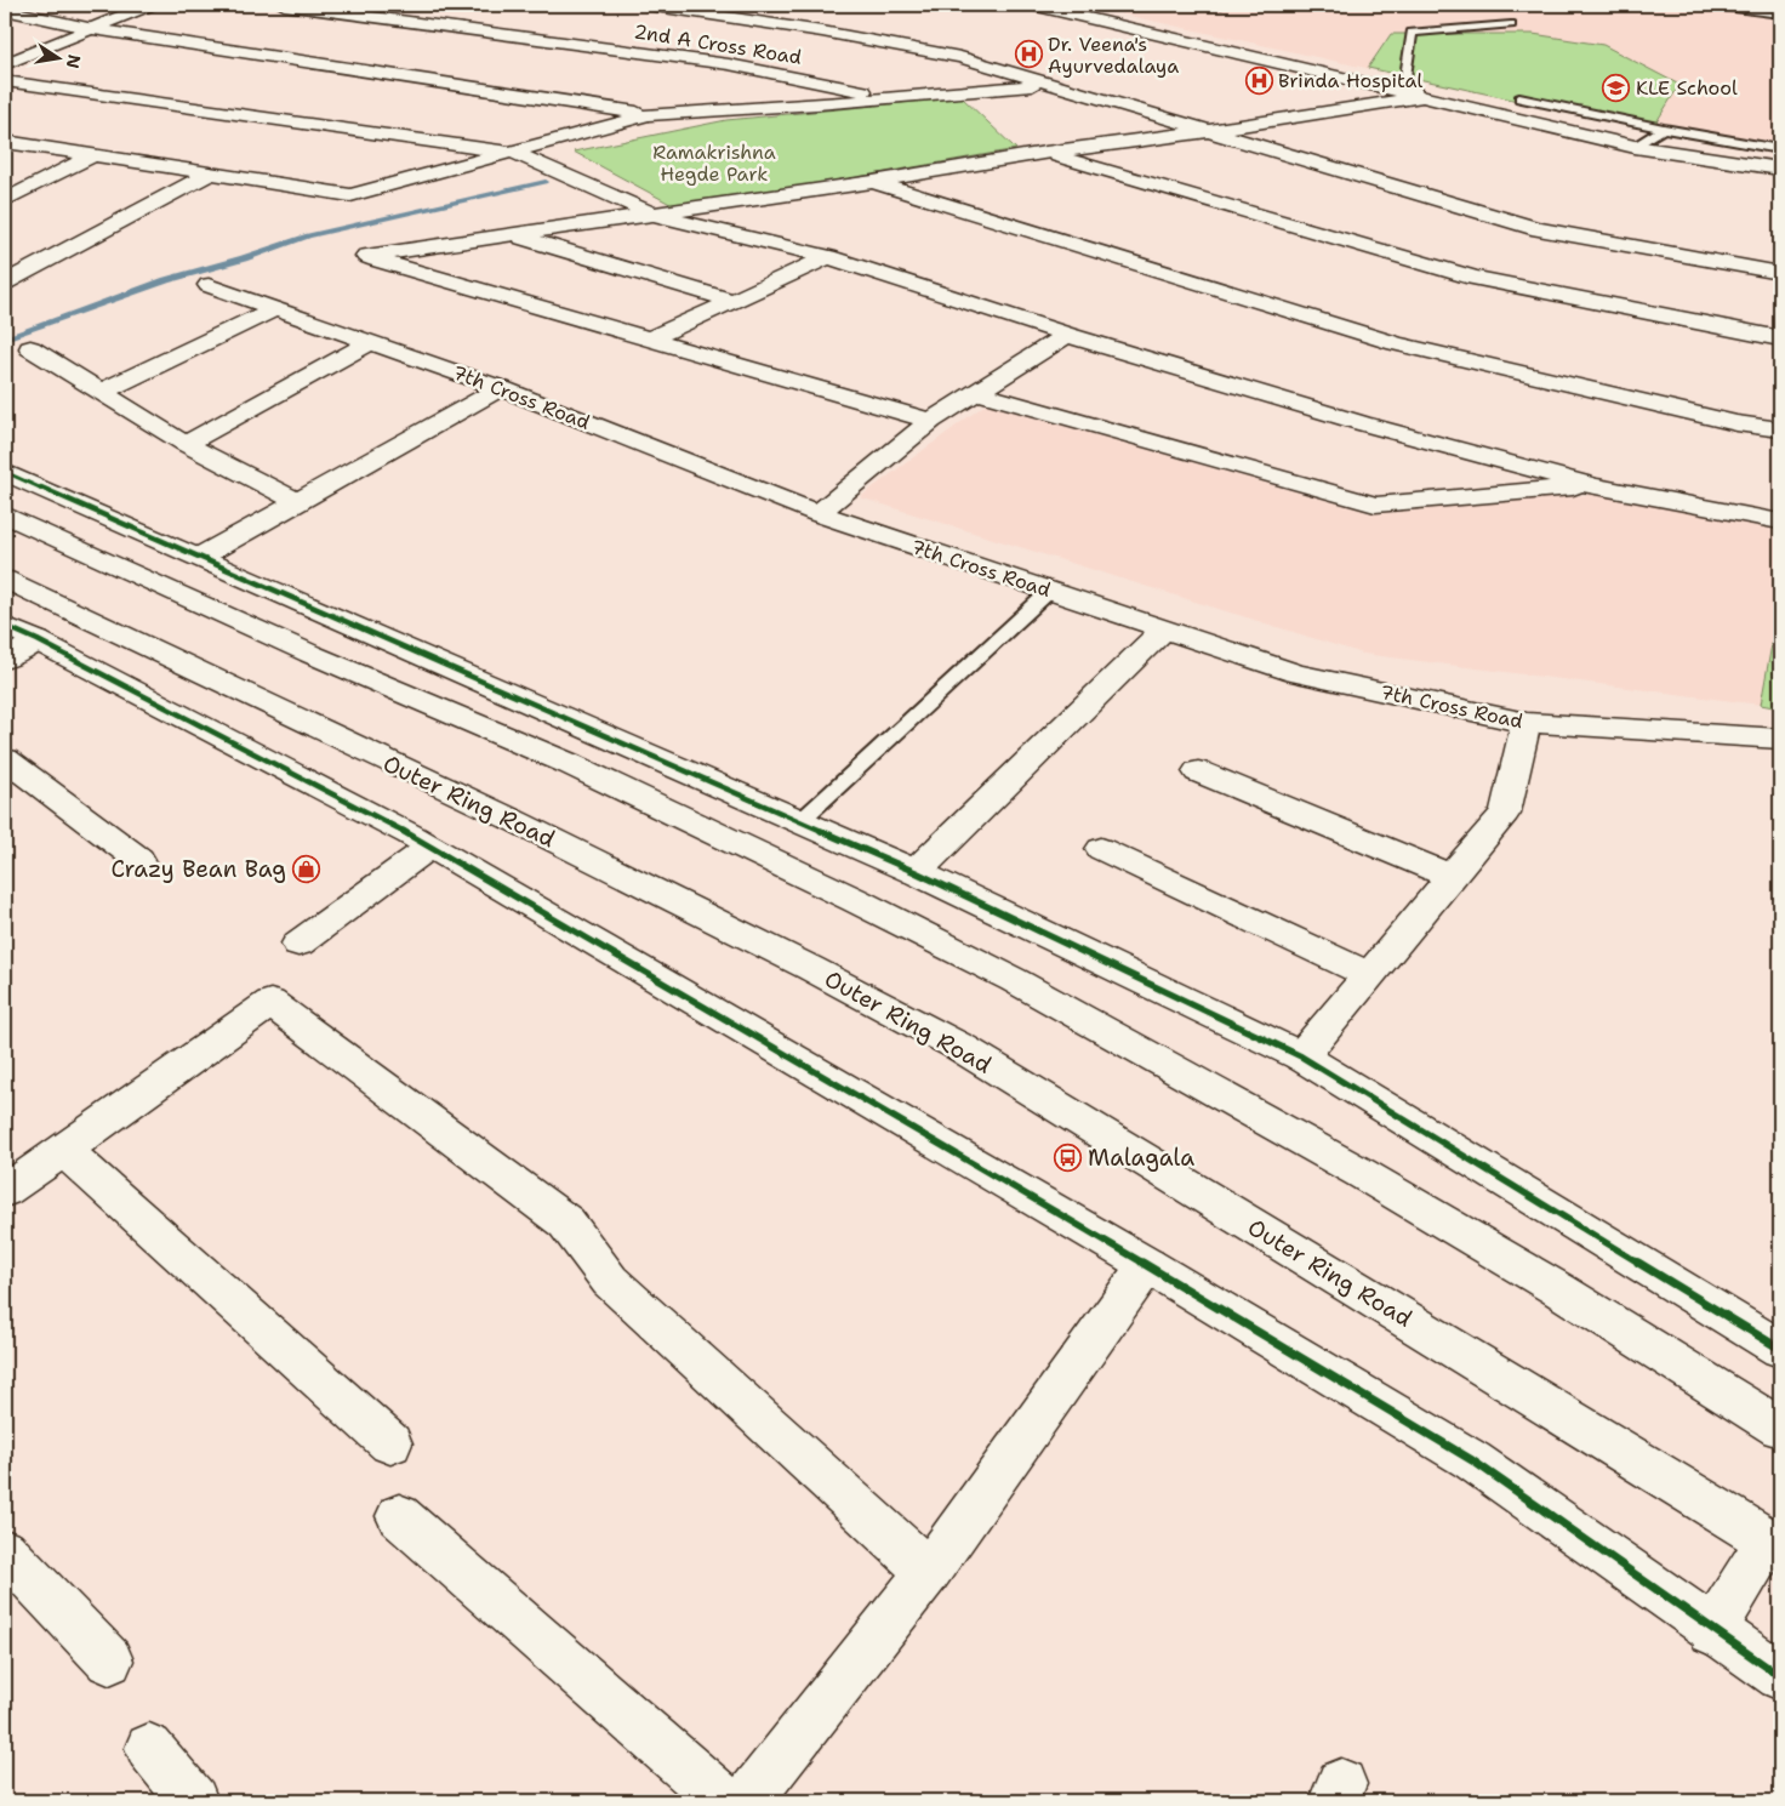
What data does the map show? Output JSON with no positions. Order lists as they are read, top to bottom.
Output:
{
  "streets": {
    "main road": ["2nd A Cross Road", "7th Cross Road", "Outer Ring Road"]
  },
  "parks": ["Ramakrishna Hegde Park"],
  "places": {
    "hospital": ["Dr. Veena's Ayurvedalaya", "Brinda Hospital"],
    "school or university": ["KLE School"],
    "shop": ["Crazy Bean Bag"],
    "bus stop": ["Malagala"]
  },
  "north": "right"
}
